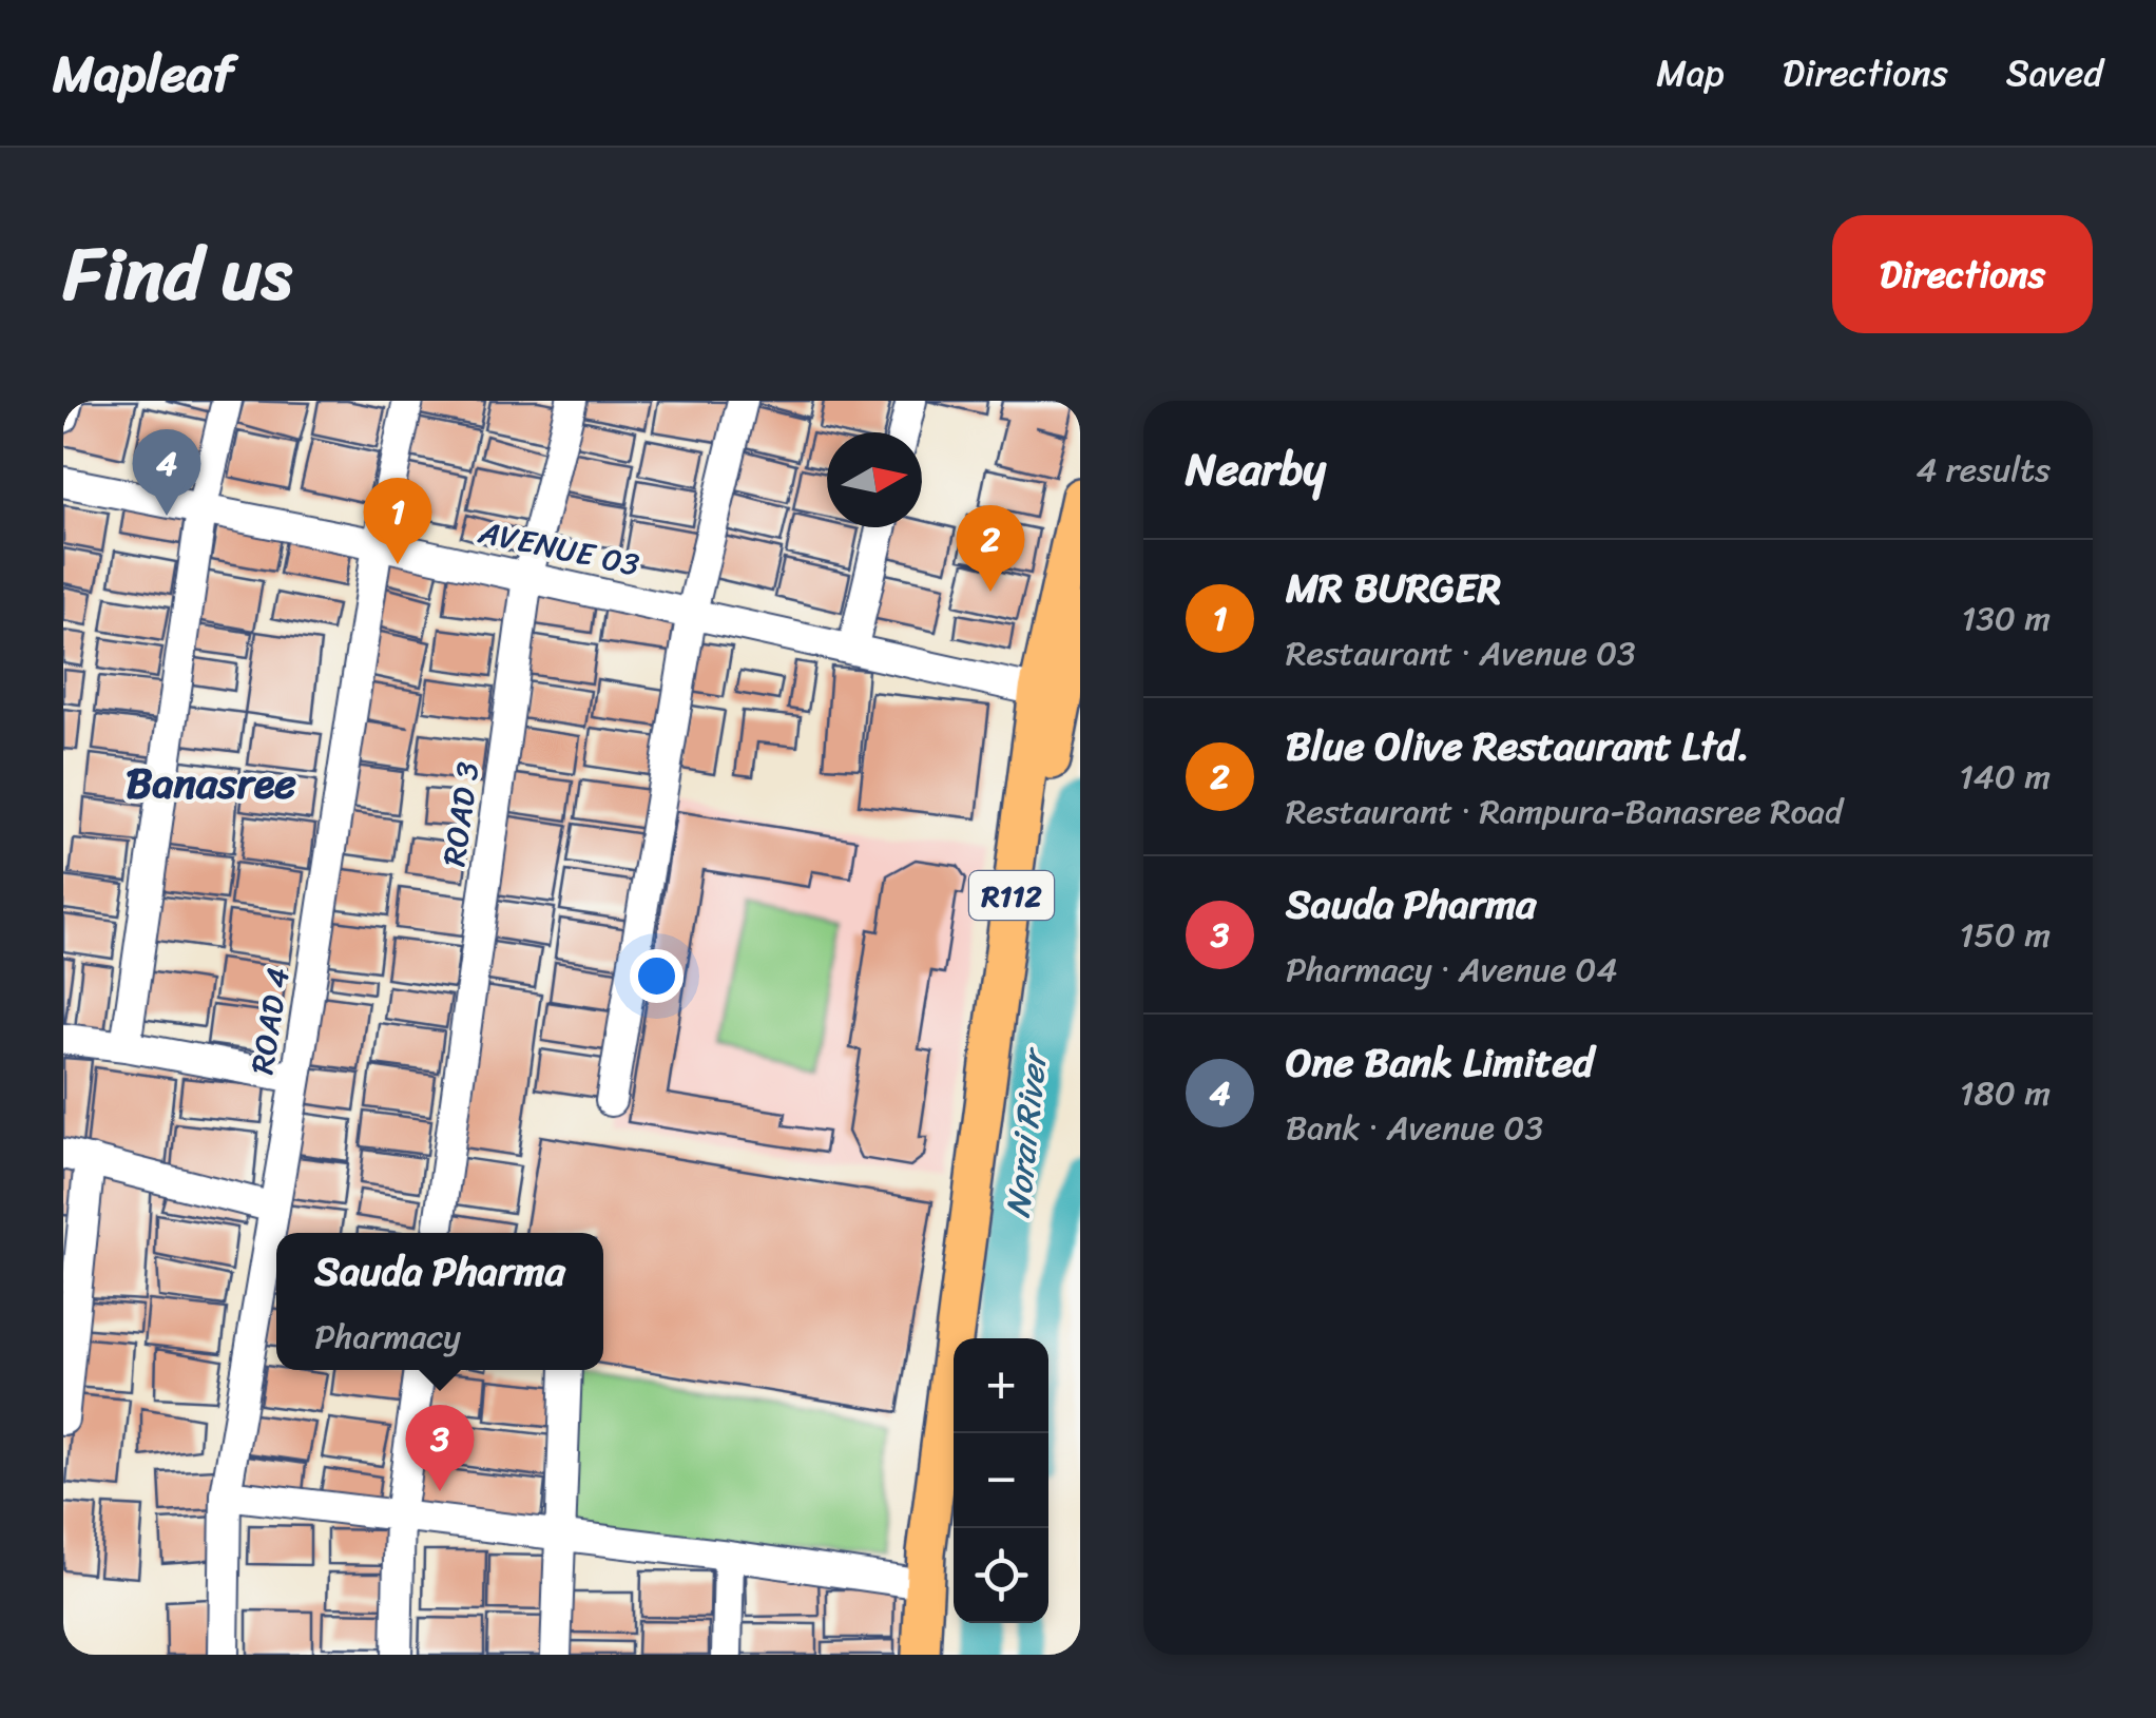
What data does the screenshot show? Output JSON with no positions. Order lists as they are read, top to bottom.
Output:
{
  "streets": {
    "main road": ["R112"],
    "street": ["AVENUE 03", "ROAD 3", "ROAD 4"]
  },
  "crossings": [
    ["AVENUE 03", "ROAD 3"],
    ["AVENUE 03", "R112"],
    ["AVENUE 03", "ROAD 4"]
  ],
  "districts": ["Banasree"],
  "water": ["Norai River"],
  "north": "right",
  "page": {
    "header": "Mapleaf",
    "nav": ["Map", "Directions", "Saved"],
    "title": "Find us",
    "buttons": "Directions",
    "heading": ["Nearby", "4 results"],
    "pins": [
      "4",
      "1",
      "2",
      "3"
    ],
    "list": [
      {
        "mark": "1",
        "name": "MR BURGER",
        "note": "Restaurant · Avenue 03",
        "value": "130 m"
      },
      {
        "mark": "2",
        "name": "Blue Olive Restaurant Ltd.",
        "note": "Restaurant · Rampura-Banasree Road",
        "value": "140 m"
      },
      {
        "mark": "3",
        "name": "Sauda Pharma",
        "note": "Pharmacy · Avenue 04",
        "value": "150 m"
      },
      {
        "mark": "4",
        "name": "One Bank Limited",
        "note": "Bank · Avenue 03",
        "value": "180 m"
      }
    ],
    "popup": ["Sauda Pharma", "Pharmacy"],
    "map_buttons": ["+", "−"]
  }
}
